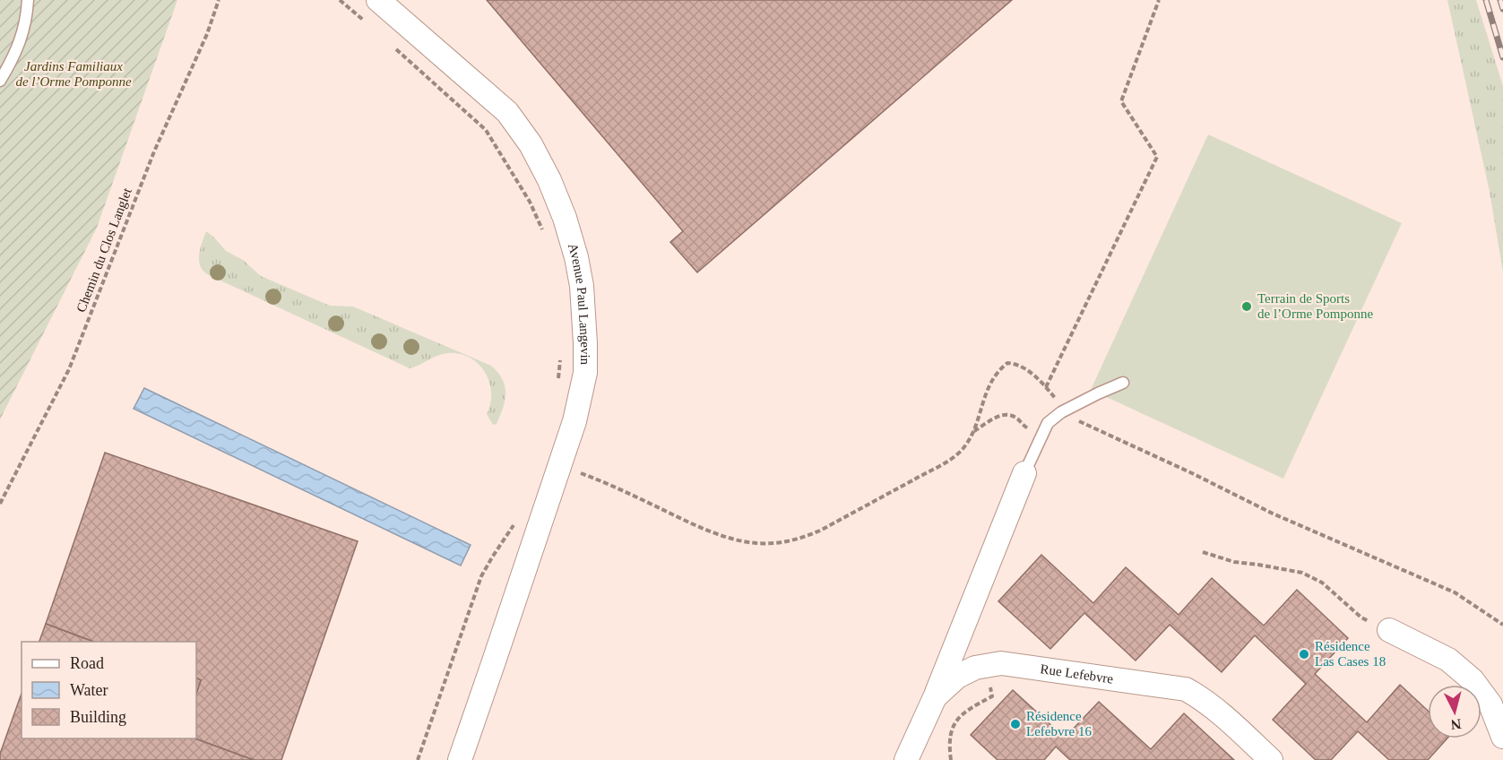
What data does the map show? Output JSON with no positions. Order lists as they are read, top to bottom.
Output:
{
  "streets": {
    "street": ["Avenue Paul Langevin", "Rue Lefebvre"],
    "path": ["Chemin du Clos Langlet"]
  },
  "parks": ["Jardins Familiaux de l’Orme Pomponne"],
  "places": ["Terrain de Sports de l’Orme Pomponne", "Résidence Las Cases 18", "Résidence Lefebvre 16"],
  "legend": ["Road", "Water", "Building"],
  "north": "bottom"
}
